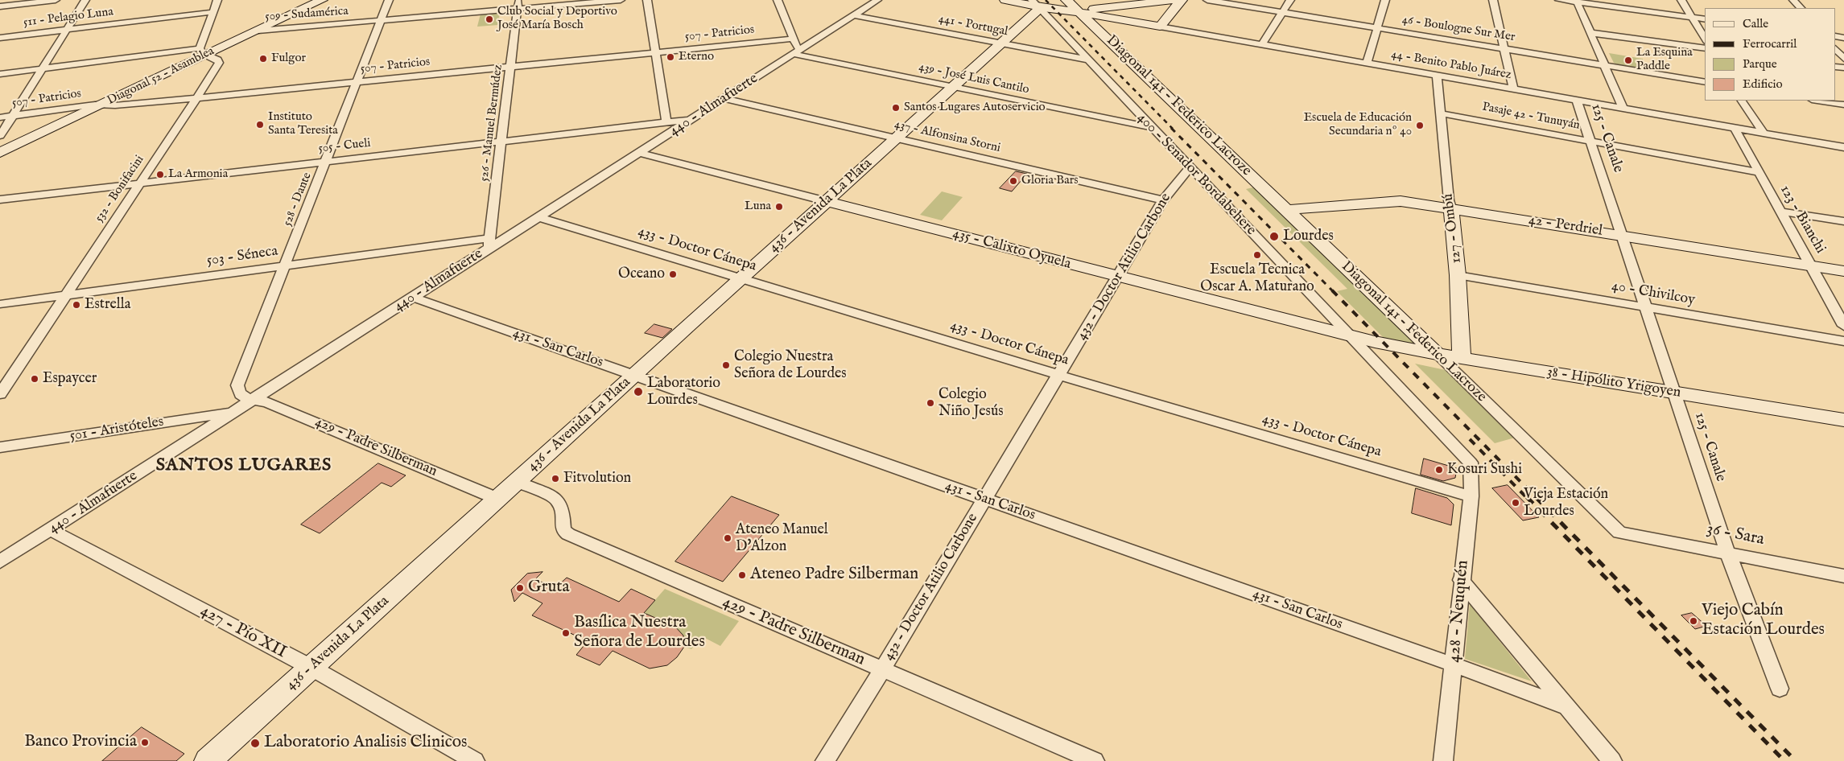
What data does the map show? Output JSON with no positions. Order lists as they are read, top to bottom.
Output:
{
  "streets": {
    "street": [
      "509 - Sudamérica",
      "511 - Pelagio Luna",
      "441 - Portugal",
      "46 - Boulogne Sur Mer",
      "507 - Patricios",
      "44 - Benito Pablo Juárez",
      "Diagonal 52 - Asamblea",
      "439 - José Luis Cantilo",
      "440 - Almafuerte",
      "Diagonal 141 - Federico Lacroze",
      "Pasaje 42 - Tunuyán",
      "526 - Manuel Bermúdez",
      "437 - Alfonsina Storni",
      "125 - Canale",
      "505 - Cueli",
      "400 - Senador Bordabehere",
      "532 - Bonifacini",
      "528 - Dante",
      "436 - Avenida La Plata",
      "123 - Bianchi",
      "42 - Perdriel",
      "127 - Ombú",
      "433 - Doctor Cánepa",
      "435 - Calixto Oyuela",
      "503 - Séneca",
      "432 - Doctor Atilio Carbone",
      "40 - Chivilcoy",
      "431 - San Carlos",
      "38 - Hipólito Yrigoyen",
      "501 - Aristóteles",
      "429 - Padre Silberman",
      "36 - Sara",
      "428 - Neuquén",
      "427 - Pío XII"
    ]
  },
  "crossings": [
    ["509 - Sudamérica", "Diagonal 52 - Asamblea"],
    ["509 - Sudamérica", "526 - Manuel Bermúdez"],
    ["509 - Sudamérica", "528 - Dante"],
    ["441 - Portugal", "440 - Almafuerte"],
    ["441 - Portugal", "400 - Senador Bordabehere"],
    ["441 - Portugal", "436 - Avenida La Plata"],
    ["507 - Patricios", "Diagonal 52 - Asamblea"],
    ["507 - Patricios", "526 - Manuel Bermúdez"],
    ["507 - Patricios", "532 - Bonifacini"],
    ["507 - Patricios", "528 - Dante"],
    ["44 - Benito Pablo Juárez", "Diagonal 141 - Federico Lacroze"],
    ["44 - Benito Pablo Juárez", "125 - Canale"],
    ["44 - Benito Pablo Juárez", "123 - Bianchi"],
    ["44 - Benito Pablo Juárez", "127 - Ombú"],
    ["Diagonal 52 - Asamblea", "532 - Bonifacini"],
    ["439 - José Luis Cantilo", "440 - Almafuerte"],
    ["439 - José Luis Cantilo", "400 - Senador Bordabehere"],
    ["439 - José Luis Cantilo", "436 - Avenida La Plata"],
    ["440 - Almafuerte", "526 - Manuel Bermúdez"],
    ["440 - Almafuerte", "437 - Alfonsina Storni"],
    ["440 - Almafuerte", "505 - Cueli"],
    ["440 - Almafuerte", "528 - Dante"],
    ["440 - Almafuerte", "433 - Doctor Cánepa"],
    ["440 - Almafuerte", "435 - Calixto Oyuela"],
    ["440 - Almafuerte", "503 - Séneca"],
    ["440 - Almafuerte", "431 - San Carlos"],
    ["440 - Almafuerte", "501 - Aristóteles"],
    ["440 - Almafuerte", "429 - Padre Silberman"],
    ["440 - Almafuerte", "427 - Pío XII"],
    ["Diagonal 141 - Federico Lacroze", "42 - Perdriel"],
    ["Diagonal 141 - Federico Lacroze", "127 - Ombú"],
    ["Diagonal 141 - Federico Lacroze", "38 - Hipólito Yrigoyen"],
    ["Diagonal 141 - Federico Lacroze", "36 - Sara"],
    ["Pasaje 42 - Tunuyán", "125 - Canale"],
    ["Pasaje 42 - Tunuyán", "123 - Bianchi"],
    ["Pasaje 42 - Tunuyán", "127 - Ombú"],
    ["526 - Manuel Bermúdez", "505 - Cueli"],
    ["526 - Manuel Bermúdez", "503 - Séneca"],
    ["437 - Alfonsina Storni", "436 - Avenida La Plata"],
    ["437 - Alfonsina Storni", "432 - Doctor Atilio Carbone"],
    ["125 - Canale", "42 - Perdriel"],
    ["125 - Canale", "40 - Chivilcoy"],
    ["125 - Canale", "38 - Hipólito Yrigoyen"],
    ["125 - Canale", "36 - Sara"],
    ["505 - Cueli", "532 - Bonifacini"],
    ["505 - Cueli", "528 - Dante"],
    ["400 - Senador Bordabehere", "436 - Avenida La Plata"],
    ["400 - Senador Bordabehere", "435 - Calixto Oyuela"],
    ["400 - Senador Bordabehere", "432 - Doctor Atilio Carbone"],
    ["400 - Senador Bordabehere", "428 - Neuquén"],
    ["532 - Bonifacini", "503 - Séneca"],
    ["528 - Dante", "503 - Séneca"],
    ["528 - Dante", "429 - Padre Silberman"],
    ["436 - Avenida La Plata", "433 - Doctor Cánepa"],
    ["436 - Avenida La Plata", "435 - Calixto Oyuela"],
    ["436 - Avenida La Plata", "431 - San Carlos"],
    ["436 - Avenida La Plata", "429 - Padre Silberman"],
    ["436 - Avenida La Plata", "427 - Pío XII"],
    ["123 - Bianchi", "42 - Perdriel"],
    ["42 - Perdriel", "127 - Ombú"],
    ["127 - Ombú", "40 - Chivilcoy"],
    ["127 - Ombú", "38 - Hipólito Yrigoyen"],
    ["433 - Doctor Cánepa", "432 - Doctor Atilio Carbone"],
    ["433 - Doctor Cánepa", "428 - Neuquén"],
    ["435 - Calixto Oyuela", "432 - Doctor Atilio Carbone"],
    ["435 - Calixto Oyuela", "38 - Hipólito Yrigoyen"],
    ["432 - Doctor Atilio Carbone", "431 - San Carlos"],
    ["432 - Doctor Atilio Carbone", "429 - Padre Silberman"],
    ["431 - San Carlos", "428 - Neuquén"]
  ],
  "districts": ["SANTOS LUGARES"],
  "places": [
    "Club Social y Deportivo José María Bosch",
    "Eterno",
    "Fulgor",
    "La Esquina Paddle",
    "Santos Lugares Autoservicio",
    "Instituto Santa Teresita",
    "Escuela de Educación Secundaria nº 40",
    "La Armonia",
    "Gloria Bars",
    "Luna",
    "Lourdes",
    "Escuela Tecnica Oscar A. Maturano",
    "Oceano",
    "Estrella",
    "Colegio Nuestra Señora de Lourdes",
    "Espaycer",
    "Laboratorio Lourdes",
    "Colegio Niño Jesús",
    "Kosuri Sushi",
    "Fitvolution",
    "Vieja Estación Lourdes",
    "Ateneo Manuel D'Alzon",
    "Ateneo Padre Silberman",
    "Gruta",
    "Viejo Cabín Estación Lourdes",
    "Basílica Nuestra Señora de Lourdes",
    "Banco Provincia",
    "Laboratorio Analisis Clinicos"
  ],
  "legend": [
    "Calle",
    "Ferrocarril",
    "Parque",
    "Edificio"
  ]
}
